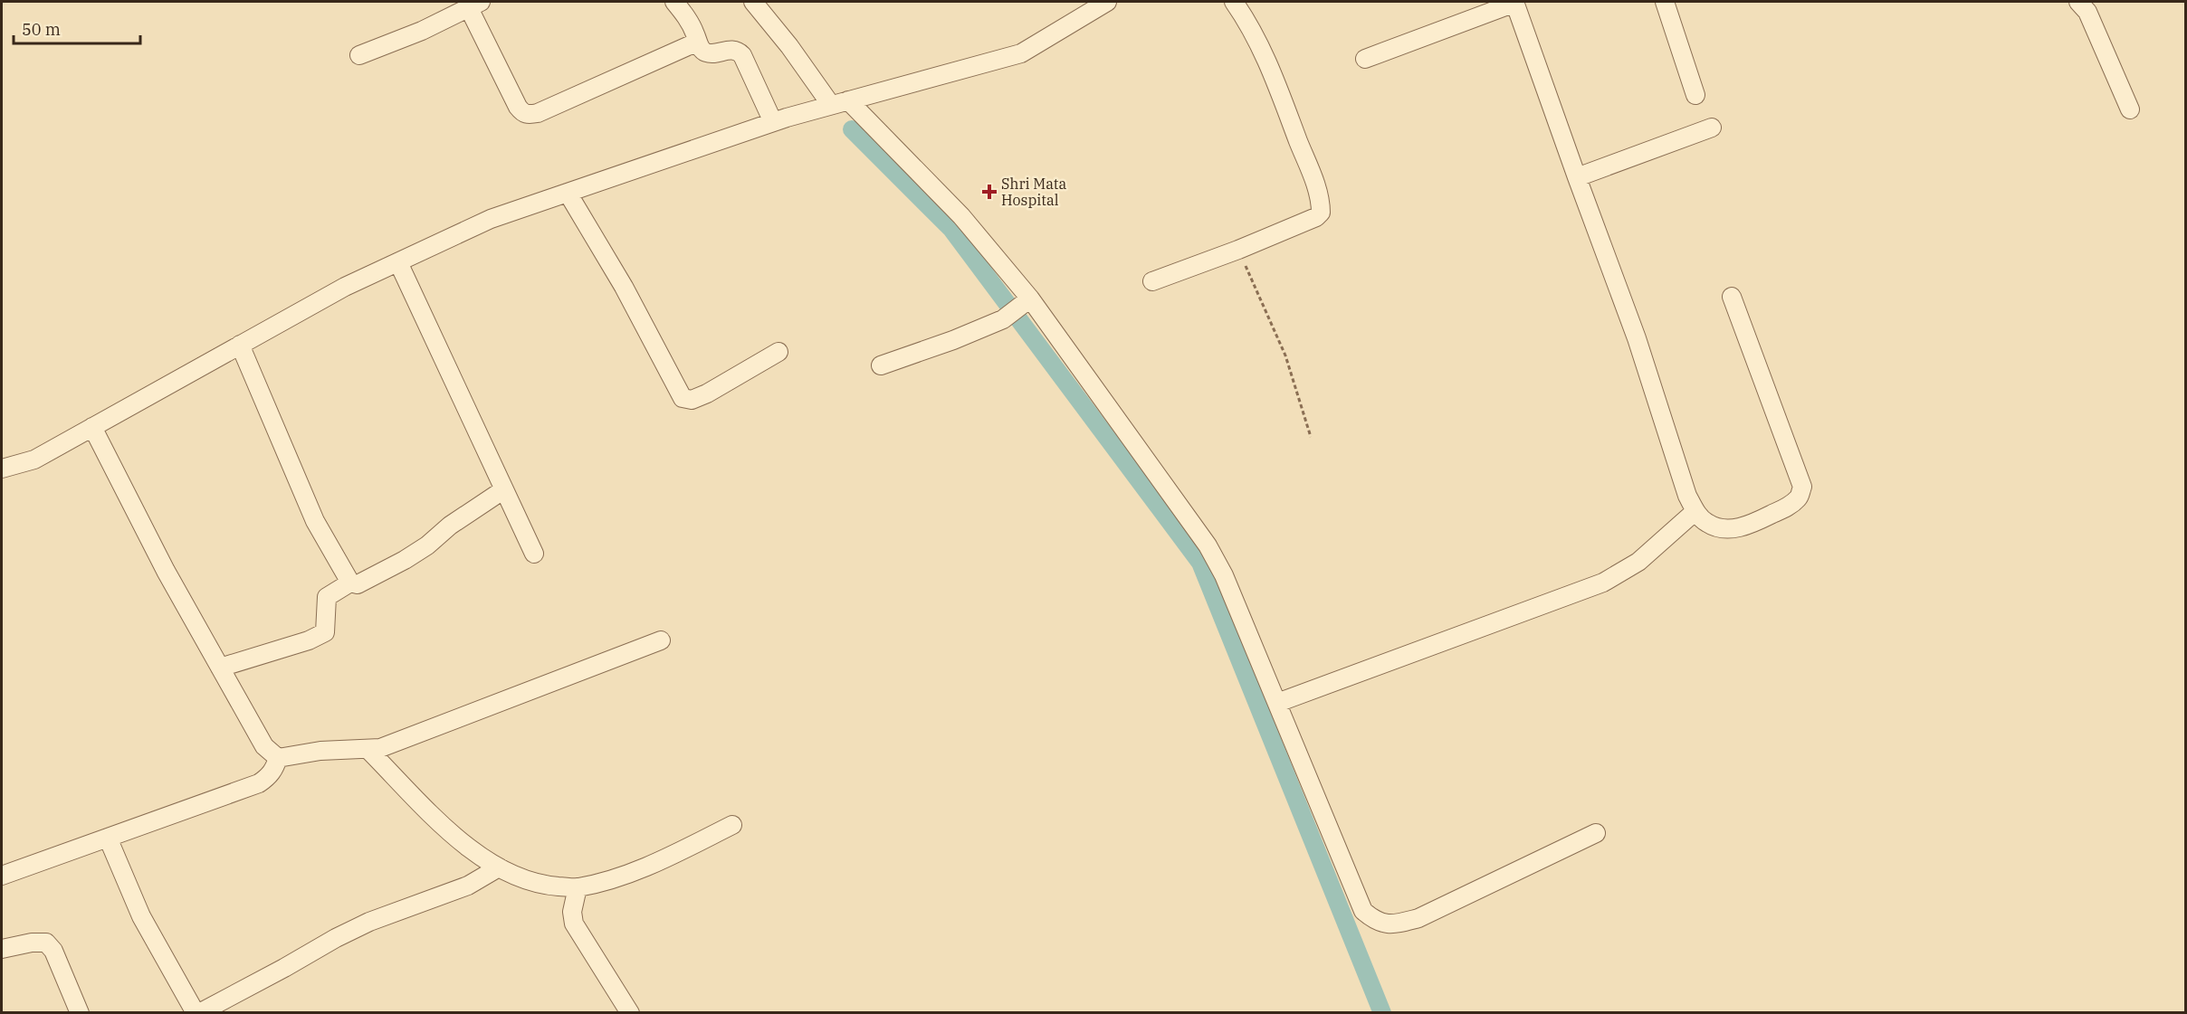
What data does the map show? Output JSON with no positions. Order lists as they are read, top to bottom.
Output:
{
  "places": {
    "health": ["Shri Mata Hospital"]
  },
  "scale_bar": "50 m"
}
